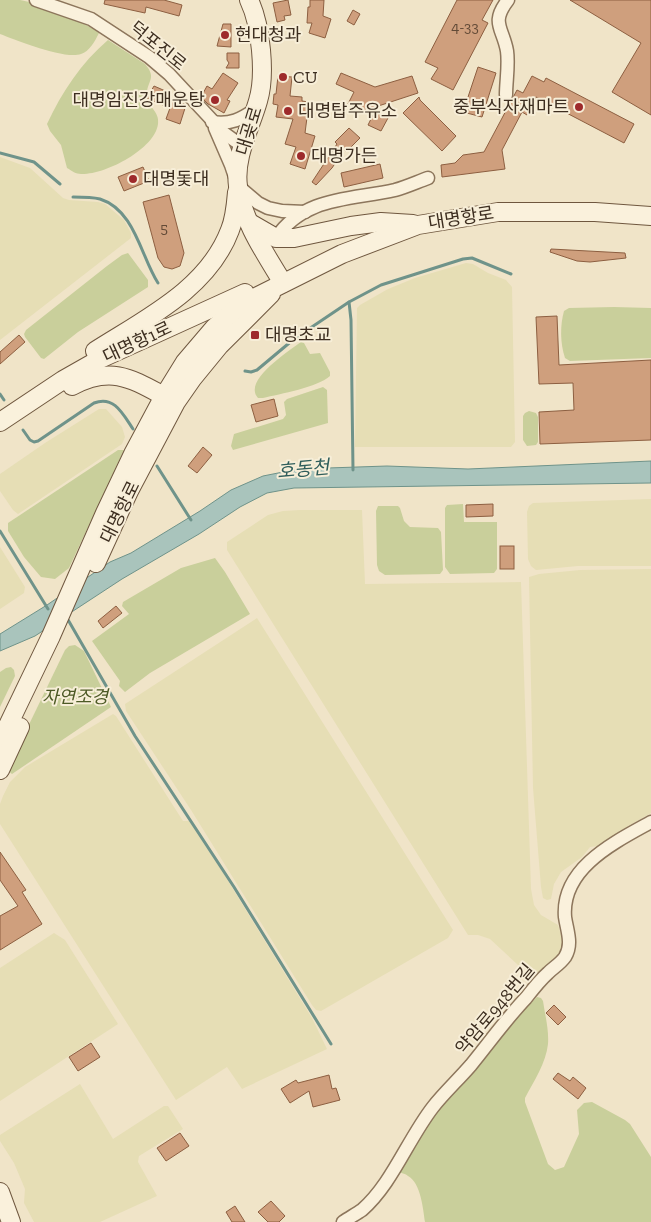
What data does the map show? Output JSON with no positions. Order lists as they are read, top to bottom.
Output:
{
  "streets": {
    "main road": ["대곶로", "대명항로", "대명항1로"],
    "street": ["덕포진로", "약암로948번길"]
  },
  "crossings": [
    ["덕포진로", "대곶로"],
    ["대곶로", "대명항로"],
    ["대곶로", "대명항1로"],
    ["대명항로", "대명항1로"]
  ],
  "water": ["호동천"],
  "parks": ["자연조경"],
  "places": {
    "other": [
      "현대청과",
      "CU",
      "대명임진강매운탕",
      "중부식자재마트",
      "대명탑주유소",
      "대명가든",
      "대명돛대"
    ],
    "transit": ["대명초교"]
  },
  "house_numbers": ["4-33", "5"]
}
